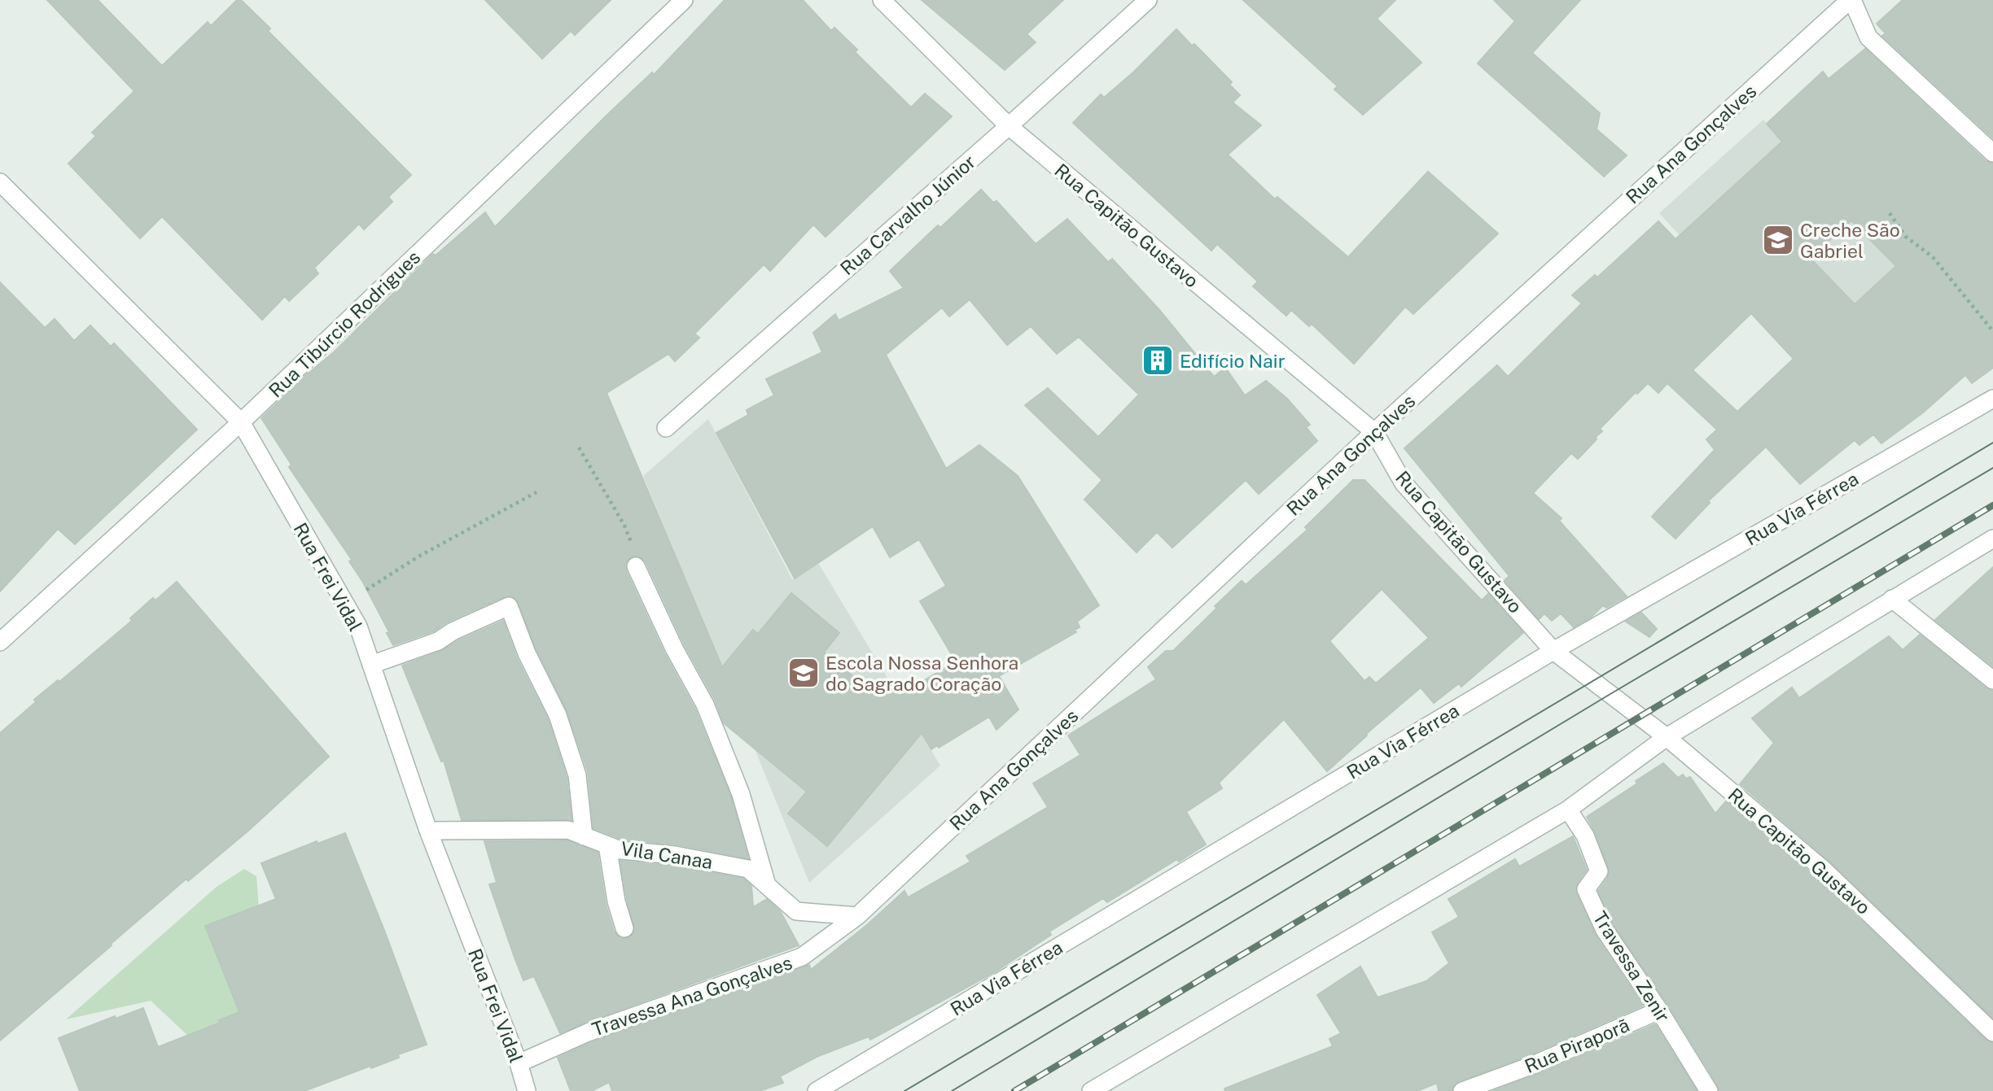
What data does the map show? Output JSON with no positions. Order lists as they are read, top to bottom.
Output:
{
  "streets": {
    "street": [
      "Rua Ana Gonçalves",
      "Rua Carvalho Júnior",
      "Rua Capitão Gustavo",
      "Rua Tibúrcio Rodrigues",
      "Rua Via Férrea",
      "Rua Frei Vidal",
      "Vila Canaa",
      "Travessa Zenir",
      "Travessa Ana Gonçalves",
      "Rua Piraporã"
    ]
  },
  "crossings": [
    ["Rua Ana Gonçalves", "Rua Capitão Gustavo"],
    ["Rua Ana Gonçalves", "Vila Canaa"],
    ["Rua Ana Gonçalves", "Travessa Ana Gonçalves"],
    ["Rua Carvalho Júnior", "Rua Capitão Gustavo"],
    ["Rua Capitão Gustavo", "Rua Via Férrea"],
    ["Rua Tibúrcio Rodrigues", "Rua Frei Vidal"],
    ["Rua Frei Vidal", "Vila Canaa"],
    ["Rua Frei Vidal", "Travessa Ana Gonçalves"],
    ["Vila Canaa", "Travessa Ana Gonçalves"],
    ["Travessa Zenir", "Rua Piraporã"]
  ],
  "places": {
    "school or university": ["Creche São Gabriel", "Escola Nossa Senhora do Sagrado Coração"],
    "building": ["Edifício Nair"]
  }
}
